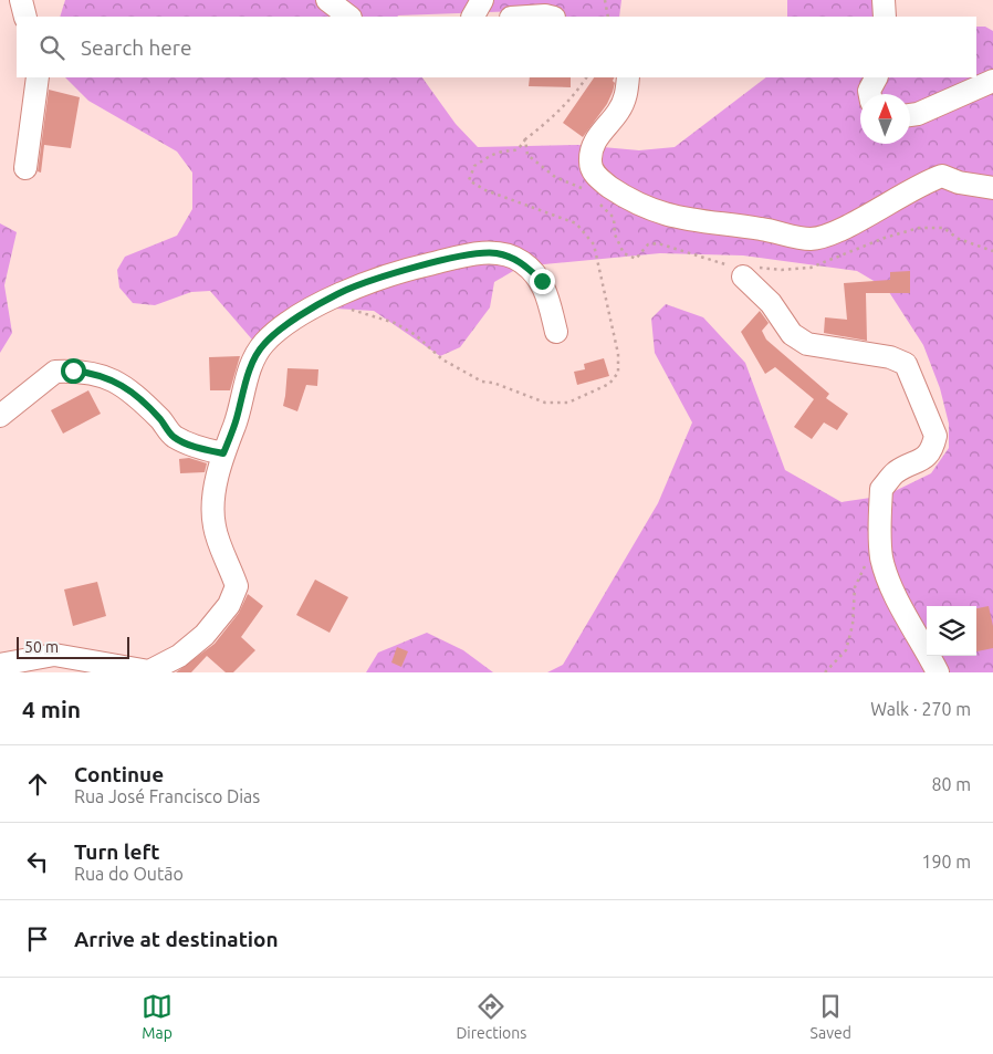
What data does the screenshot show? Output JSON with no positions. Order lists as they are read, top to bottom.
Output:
{
  "scale_bar": "50 m",
  "north": "top",
  "page": {
    "search": "Search here",
    "scale": "50 m",
    "heading": ["4 min", "Walk · 270 m"],
    "list": [
      ["Continue", "Rua José Francisco Dias", "80 m"],
      ["Turn left", "Rua do Outão", "190 m"],
      "Arrive at destination"
    ],
    "nav": ["Map", "Directions", "Saved"]
  }
}
